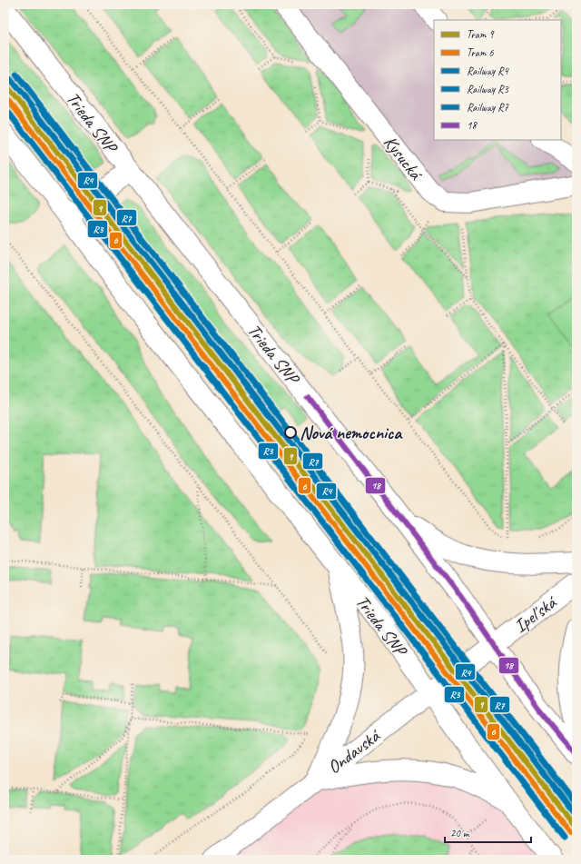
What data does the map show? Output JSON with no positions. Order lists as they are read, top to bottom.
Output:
{
  "streets": {
    "street": [
      "Trieda SNP",
      "Kysucká",
      "Ipeľská",
      "Ondavská"
    ]
  },
  "crossings": [
    ["Trieda SNP", "Ipeľská"],
    ["Trieda SNP", "Ondavská"],
    ["Ipeľská", "Ondavská"]
  ],
  "places": ["Nová nemocnica"],
  "lines": [
    "rail line R7",
    "rail line R4",
    "tram line 9",
    "tram line 6",
    "rail line R3",
    "transit line 18"
  ],
  "legend": [
    "Tram 9",
    "Tram 6",
    "Railway R4",
    "Railway R3",
    "Railway R7",
    "18"
  ],
  "scale_bar": "20 m"
}
